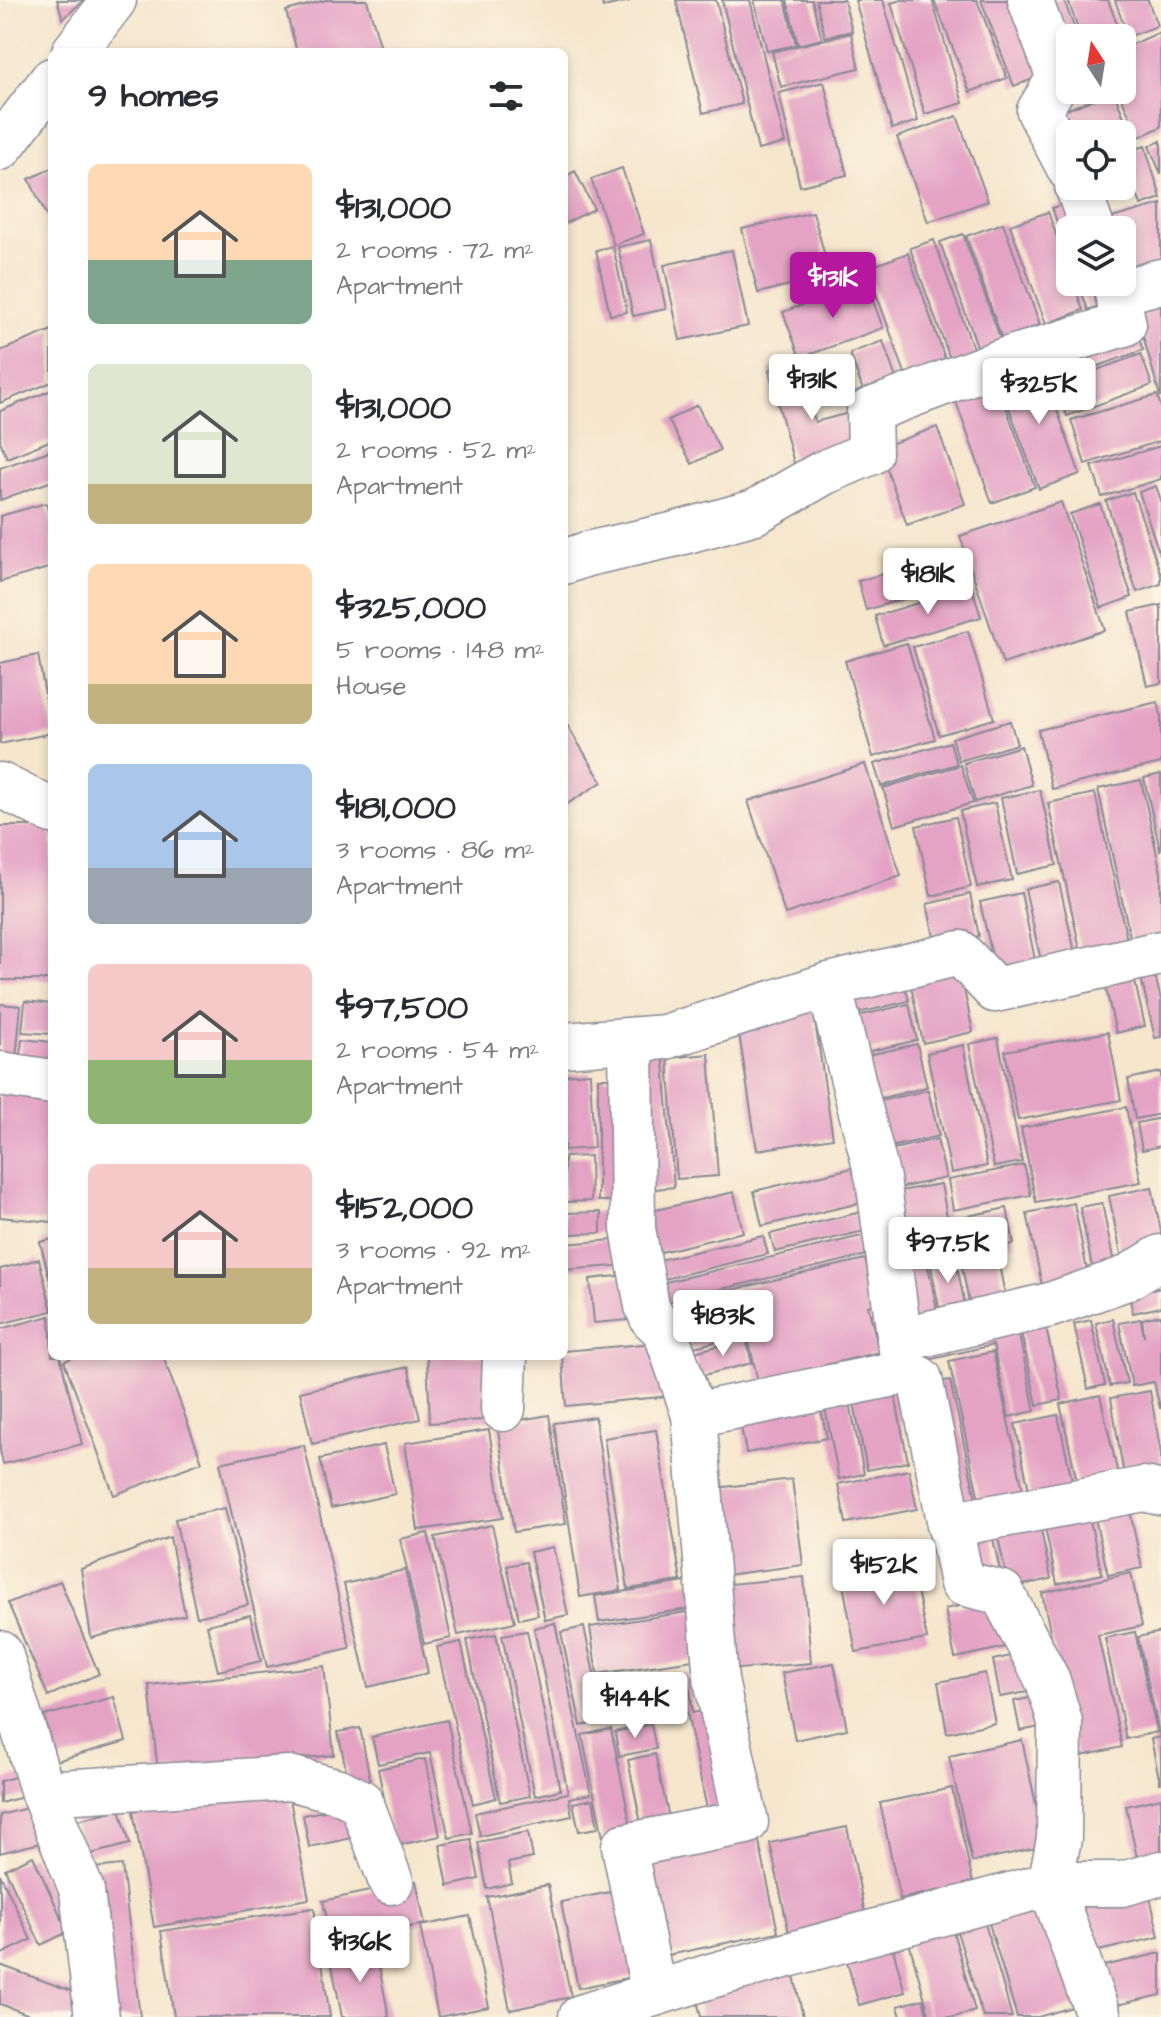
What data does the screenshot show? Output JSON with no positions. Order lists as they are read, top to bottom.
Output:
{
  "north": "top",
  "page": {
    "heading": "9 homes",
    "list": [
      {
        "name": "$131,000",
        "note": "2 rooms · 72 m² · Apartment"
      },
      {
        "name": "$131,000",
        "note": "2 rooms · 52 m² · Apartment"
      },
      {
        "name": "$325,000",
        "note": "5 rooms · 148 m² · House"
      },
      {
        "name": "$181,000",
        "note": "3 rooms · 86 m² · Apartment"
      },
      {
        "name": "$97,500",
        "note": "2 rooms · 54 m² · Apartment"
      },
      {
        "name": "$152,000",
        "note": "3 rooms · 92 m² · Apartment"
      }
    ],
    "price": [
      "$131K",
      "$131K",
      "$325K",
      "$181K",
      "$97.5K",
      "$183K",
      "$152K",
      "$144K",
      "$136K"
    ]
  }
}
